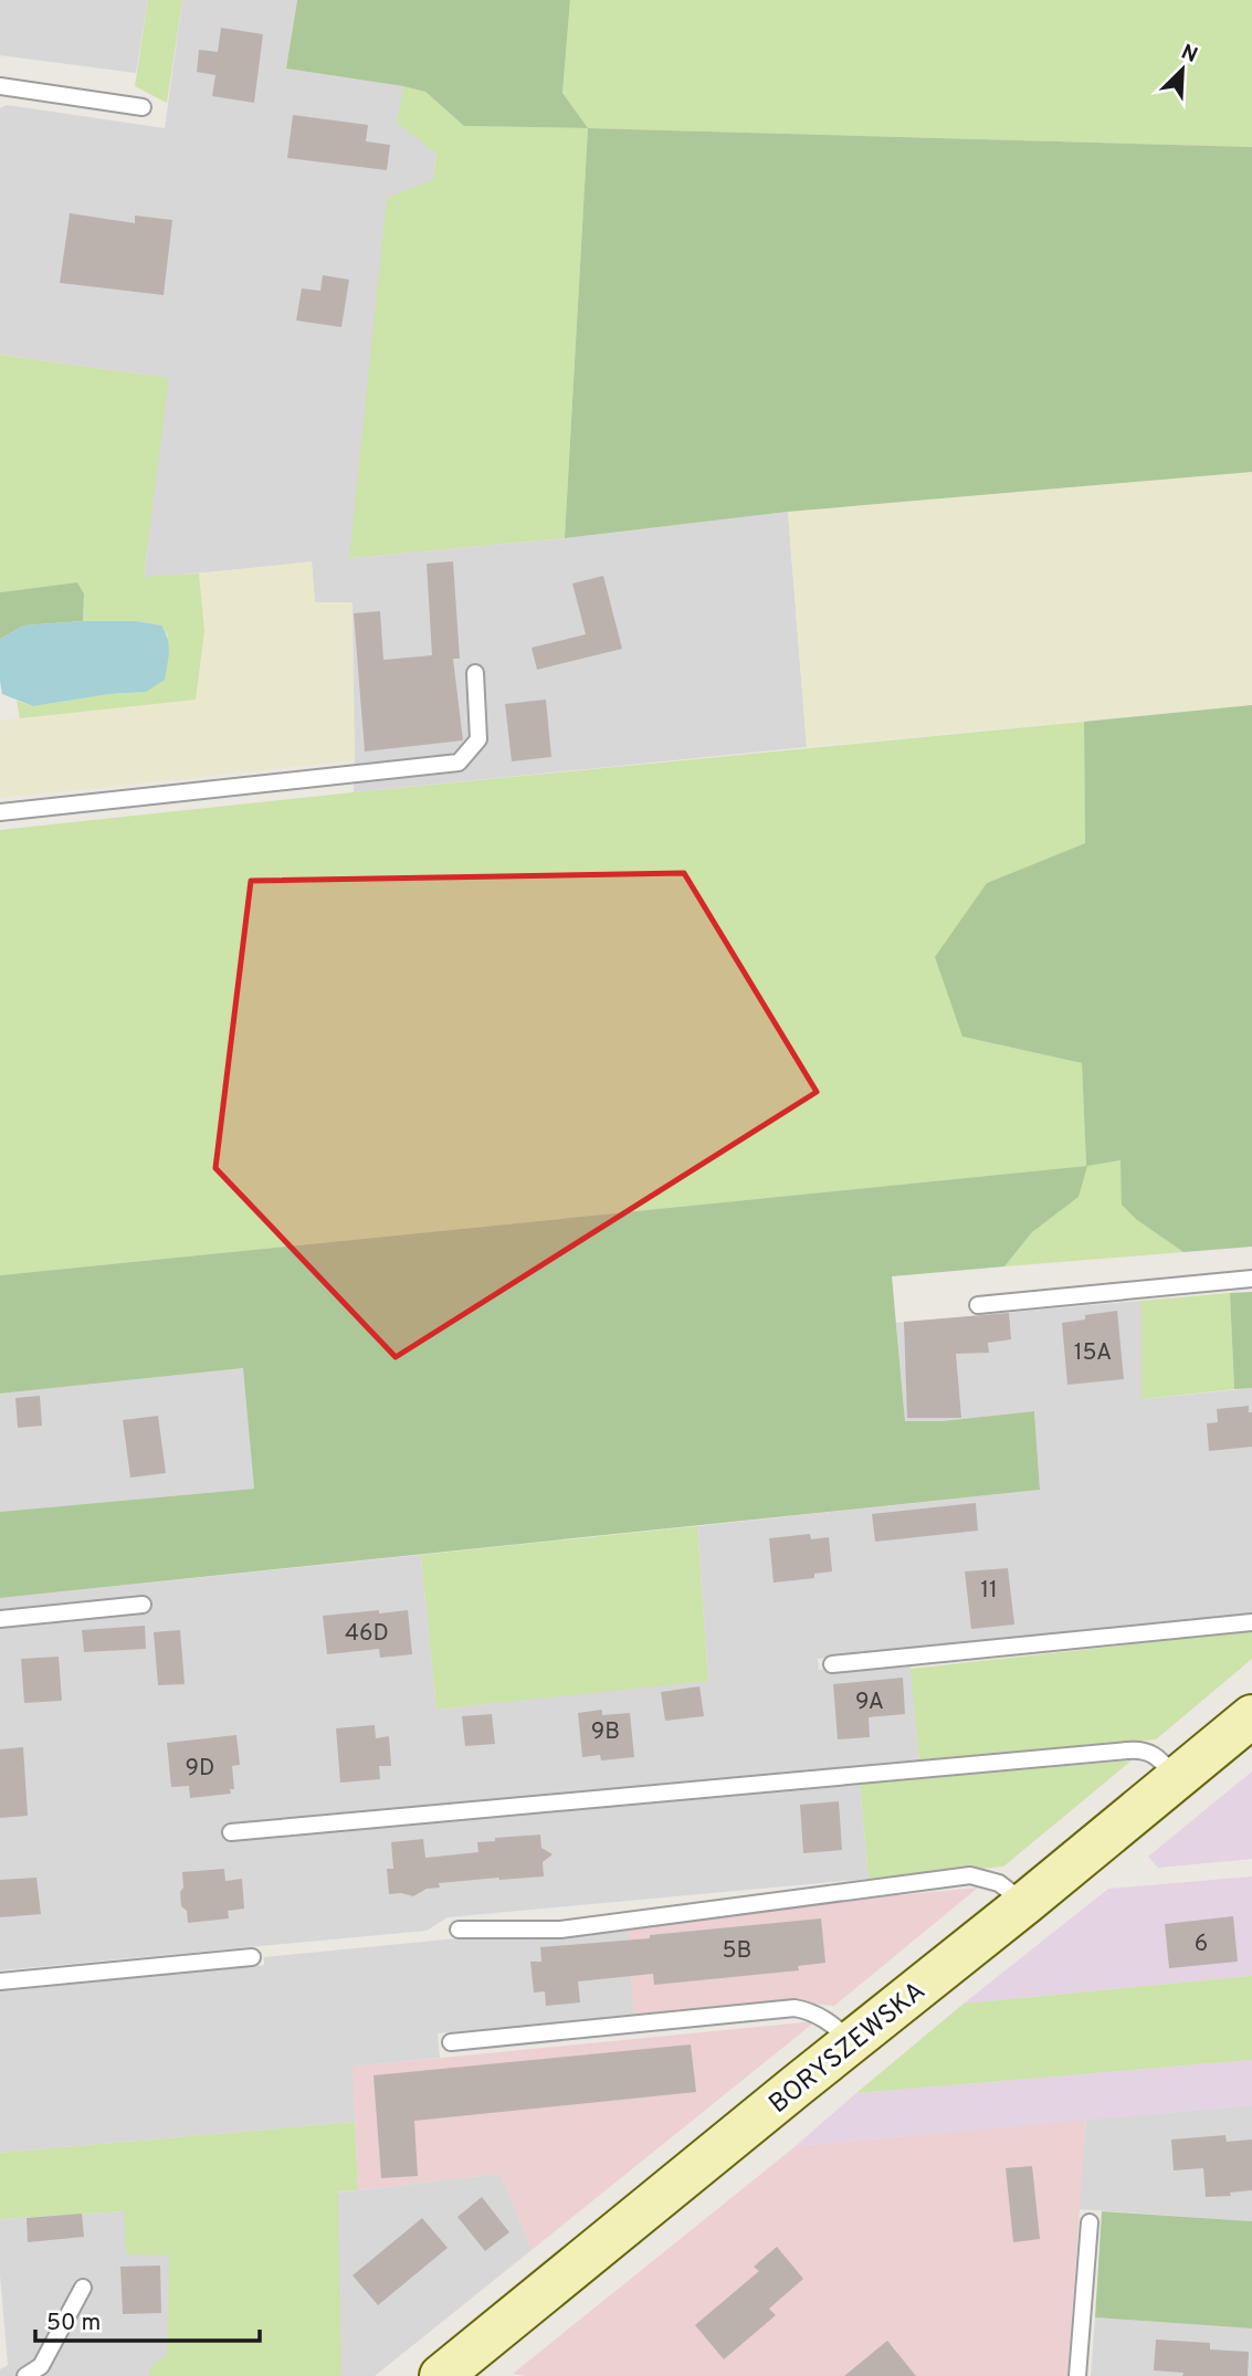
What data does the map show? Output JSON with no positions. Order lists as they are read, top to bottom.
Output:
{
  "streets": {
    "main road": ["BORYSZEWSKA"]
  },
  "house_numbers": [
    "15A",
    "11",
    "46D",
    "9A",
    "9B",
    "9D",
    "6",
    "5B"
  ],
  "scale_bar": "50 m",
  "north": "top right"
}
